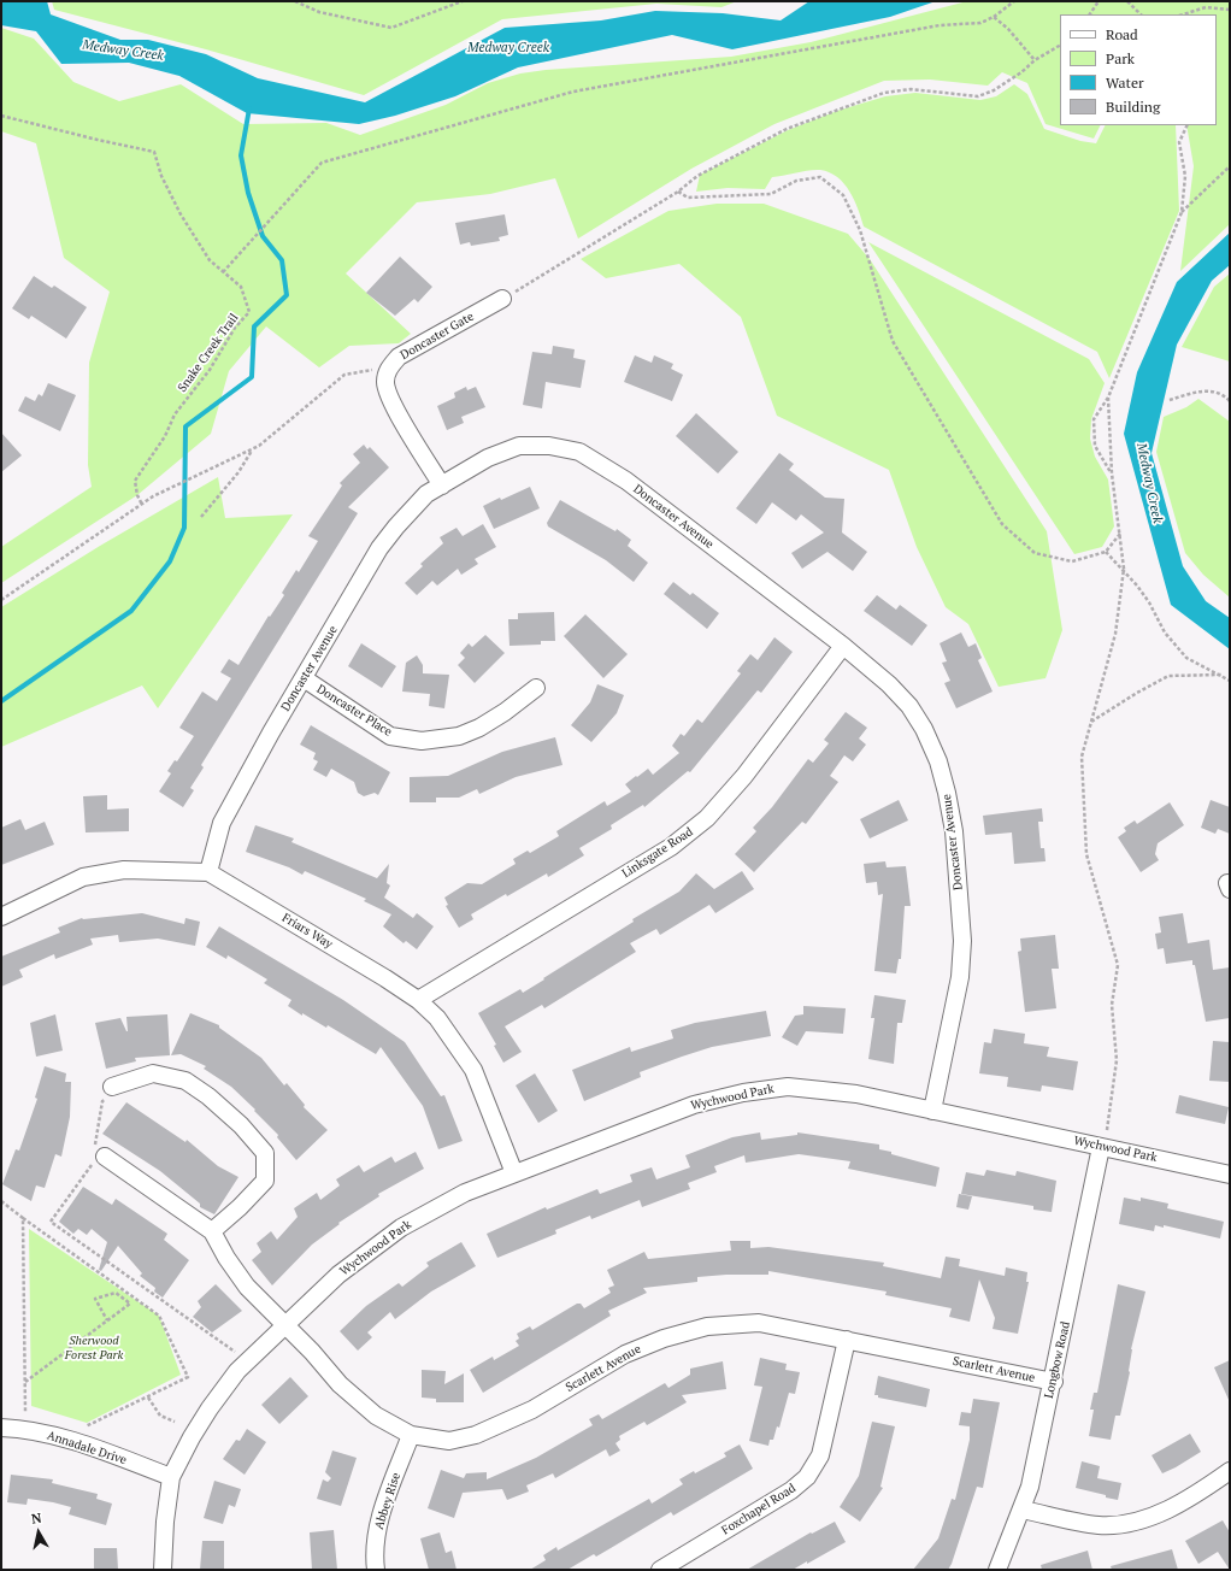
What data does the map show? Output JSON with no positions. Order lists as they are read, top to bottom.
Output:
{
  "streets": {
    "street": [
      "Doncaster Gate",
      "Doncaster Avenue",
      "Doncaster Place",
      "Linksgate Road",
      "Friars Way",
      "Wychwood Park",
      "Longbow Road",
      "Scarlett Avenue",
      "Annadale Drive",
      "Abbey Rise",
      "Foxchapel Road"
    ],
    "path": ["Snake Creek Trail"]
  },
  "crossings": [
    ["Doncaster Gate", "Doncaster Avenue"],
    ["Doncaster Avenue", "Doncaster Place"],
    ["Doncaster Avenue", "Linksgate Road"],
    ["Doncaster Avenue", "Friars Way"],
    ["Doncaster Avenue", "Wychwood Park"],
    ["Linksgate Road", "Friars Way"],
    ["Friars Way", "Wychwood Park"],
    ["Wychwood Park", "Longbow Road"],
    ["Wychwood Park", "Scarlett Avenue"],
    ["Wychwood Park", "Annadale Drive"],
    ["Longbow Road", "Scarlett Avenue"],
    ["Scarlett Avenue", "Abbey Rise"],
    ["Scarlett Avenue", "Foxchapel Road"]
  ],
  "water": ["Medway Creek"],
  "parks": ["Sherwood Forest Park"],
  "legend": [
    "Road",
    "Park",
    "Water",
    "Building"
  ],
  "north": "top"
}
